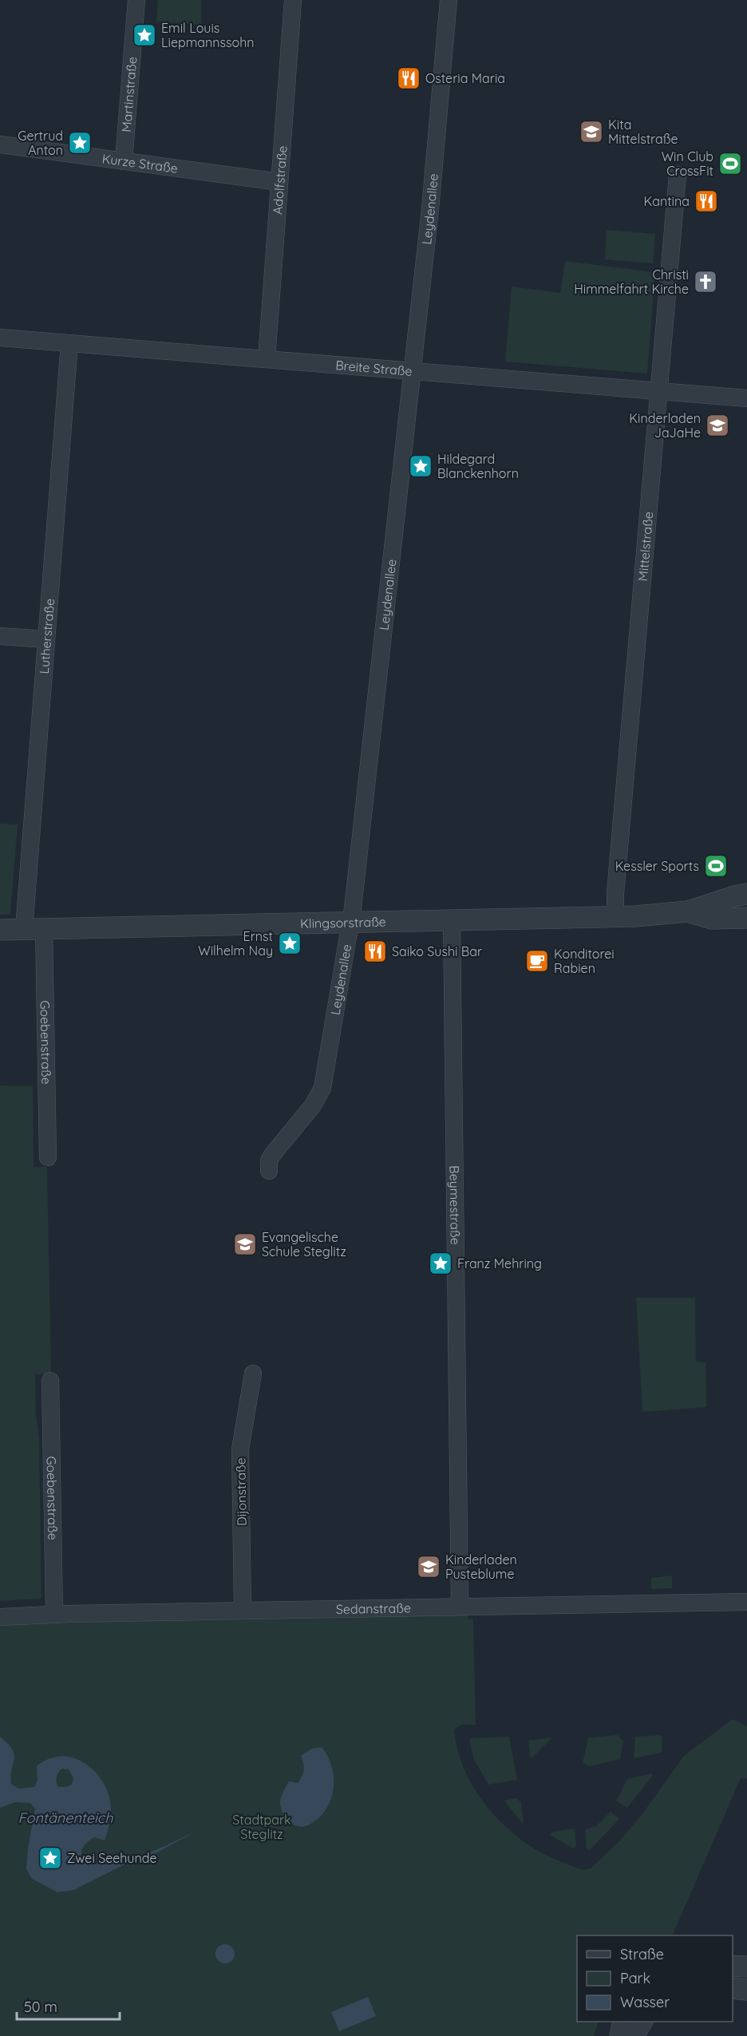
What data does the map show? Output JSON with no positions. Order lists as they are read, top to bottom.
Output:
{
  "streets": {
    "street": [
      "Martinstraße",
      "Kurze Straße",
      "Adolfstraße",
      "Leydenallee",
      "Breite Straße",
      "Mittelstraße",
      "Lutherstraße",
      "Klingsorstraße",
      "Goebenstraße",
      "Beymestraße",
      "Dijonstraße",
      "Sedanstraße"
    ]
  },
  "crossings": [
    ["Martinstraße", "Kurze Straße"],
    ["Kurze Straße", "Adolfstraße"],
    ["Adolfstraße", "Breite Straße"],
    ["Leydenallee", "Breite Straße"],
    ["Leydenallee", "Klingsorstraße"],
    ["Breite Straße", "Mittelstraße"],
    ["Breite Straße", "Lutherstraße"],
    ["Mittelstraße", "Klingsorstraße"],
    ["Lutherstraße", "Klingsorstraße"],
    ["Lutherstraße", "Goebenstraße"],
    ["Klingsorstraße", "Goebenstraße"],
    ["Klingsorstraße", "Beymestraße"],
    ["Goebenstraße", "Sedanstraße"],
    ["Beymestraße", "Sedanstraße"],
    ["Dijonstraße", "Sedanstraße"]
  ],
  "water": ["Fontänenteich"],
  "parks": ["Stadtpark Steglitz"],
  "places": {
    "place": [
      "Emil Louis Liepmannssohn",
      "Gertrud Anton",
      "Hildegard Blanckenhorn",
      "Ernst Wilhelm Nay",
      "Franz Mehring",
      "Zwei Seehunde"
    ],
    "restaurant": ["Osteria Maria", "Kantina", "Saiko Sushi Bar"],
    "school or university": [
      "Kita Mittelstraße",
      "Kinderladen JaJaHe",
      "Evangelische Schule Steglitz",
      "Kinderladen Pusteblume"
    ],
    "sports": ["Win Club CrossFit", "Kessler Sports"],
    "church": ["Christi Himmelfahrt Kirche"],
    "cafe": ["Konditorei Rabien"]
  },
  "legend": ["Straße", "Park", "Wasser"],
  "scale_bar": "50 m"
}
